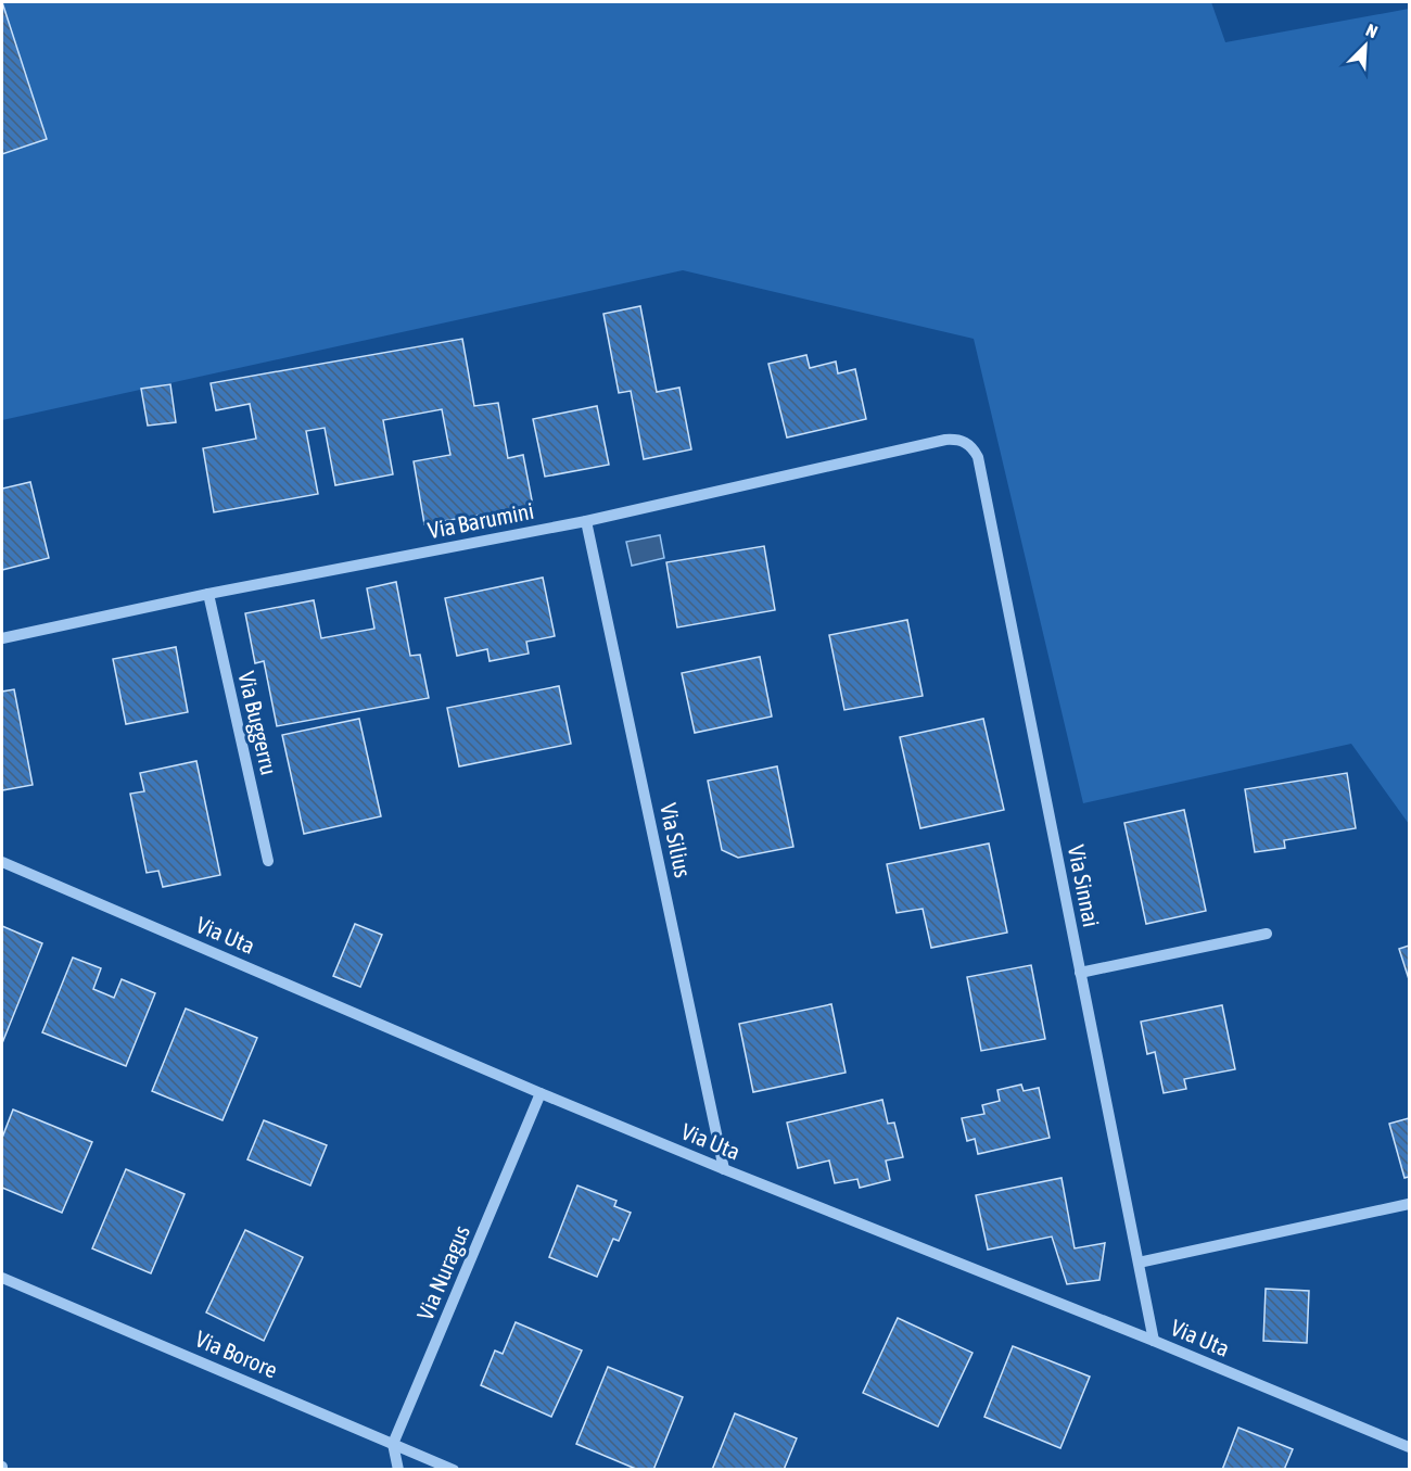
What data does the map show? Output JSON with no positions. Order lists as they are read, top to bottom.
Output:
{
  "streets": {
    "street": [
      "Via Barumini",
      "Via Buggerru",
      "Via Silius",
      "Via Sinnai",
      "Via Uta",
      "Via Nuragus",
      "Via Borore"
    ]
  },
  "crossings": [
    ["Via Barumini", "Via Buggerru"],
    ["Via Barumini", "Via Silius"],
    ["Via Barumini", "Via Sinnai"],
    ["Via Silius", "Via Uta"],
    ["Via Sinnai", "Via Uta"],
    ["Via Uta", "Via Nuragus"],
    ["Via Nuragus", "Via Borore"]
  ],
  "north": "top right"
}
